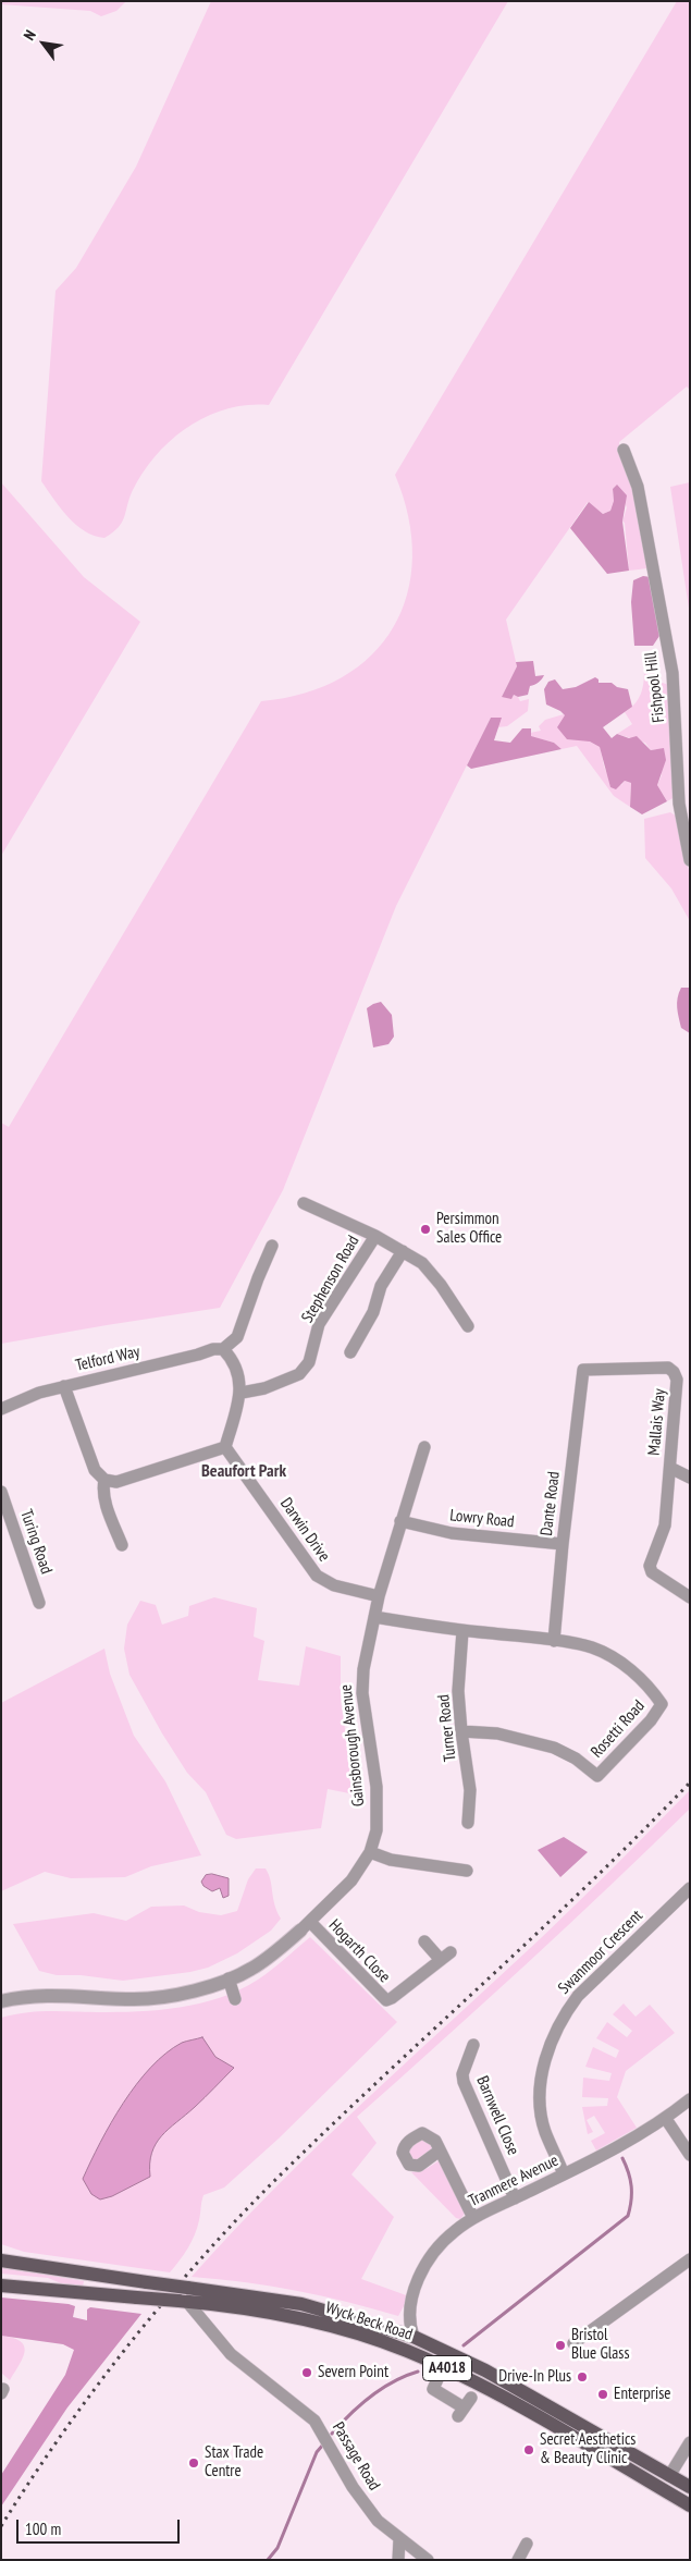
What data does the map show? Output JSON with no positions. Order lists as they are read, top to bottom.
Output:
{
  "streets": {
    "main road": ["Wyck Beck Road", "A4018"],
    "street": [
      "Fishpool Hill",
      "Stephenson Road",
      "Telford Way",
      "Mallais Way",
      "Dante Road",
      "Lowry Road",
      "Darwin Drive",
      "Turing Road",
      "Turner Road",
      "Rosetti Road",
      "Gainsborough Avenue",
      "Hogarth Close",
      "Swanmoor Crescent",
      "Barnwell Close",
      "Tranmere Avenue",
      "Passage Road"
    ]
  },
  "crossings": [
    ["Mallais Way", "Dante Road"],
    ["Dante Road", "Lowry Road"],
    ["Dante Road", "Rosetti Road"],
    ["Lowry Road", "Gainsborough Avenue"],
    ["Darwin Drive", "Gainsborough Avenue"],
    ["Turner Road", "Rosetti Road"],
    ["Rosetti Road", "Gainsborough Avenue"],
    ["Gainsborough Avenue", "Hogarth Close"],
    ["Swanmoor Crescent", "Tranmere Avenue"],
    ["Barnwell Close", "Tranmere Avenue"],
    ["Tranmere Avenue", "Wyck Beck Road"],
    ["Wyck Beck Road", "Passage Road"]
  ],
  "districts": ["Beaufort Park"],
  "places": [
    "Persimmon Sales Office",
    "Bristol Blue Glass",
    "Severn Point",
    "Drive-In Plus",
    "Enterprise",
    "Secret Aesthetics & Beauty Clinic",
    "Stax Trade Centre"
  ],
  "scale_bar": "100 m",
  "north": "top left"
}
